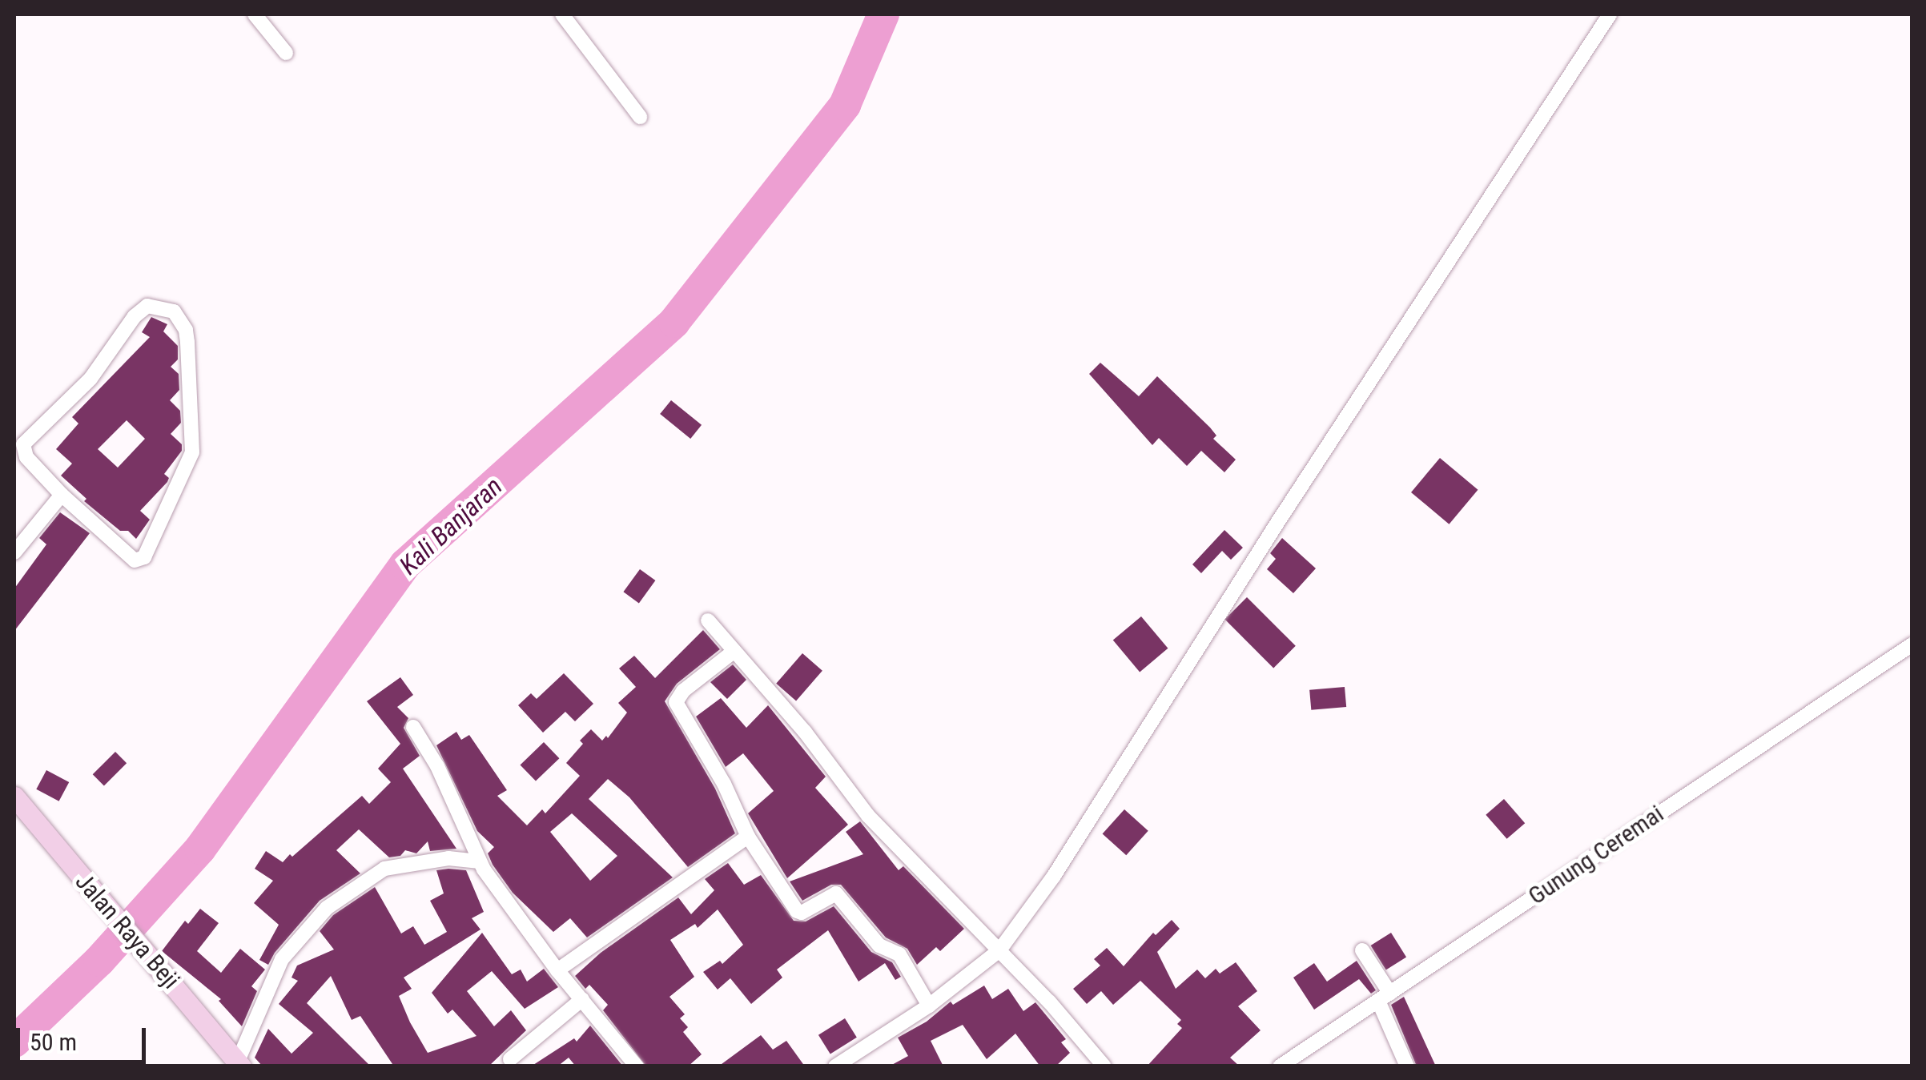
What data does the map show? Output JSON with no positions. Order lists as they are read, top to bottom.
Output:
{
  "streets": {
    "street": ["Gunung Ceremai", "Jalan Raya Beji"]
  },
  "water": ["Kali Banjaran"],
  "scale_bar": "50 m"
}
